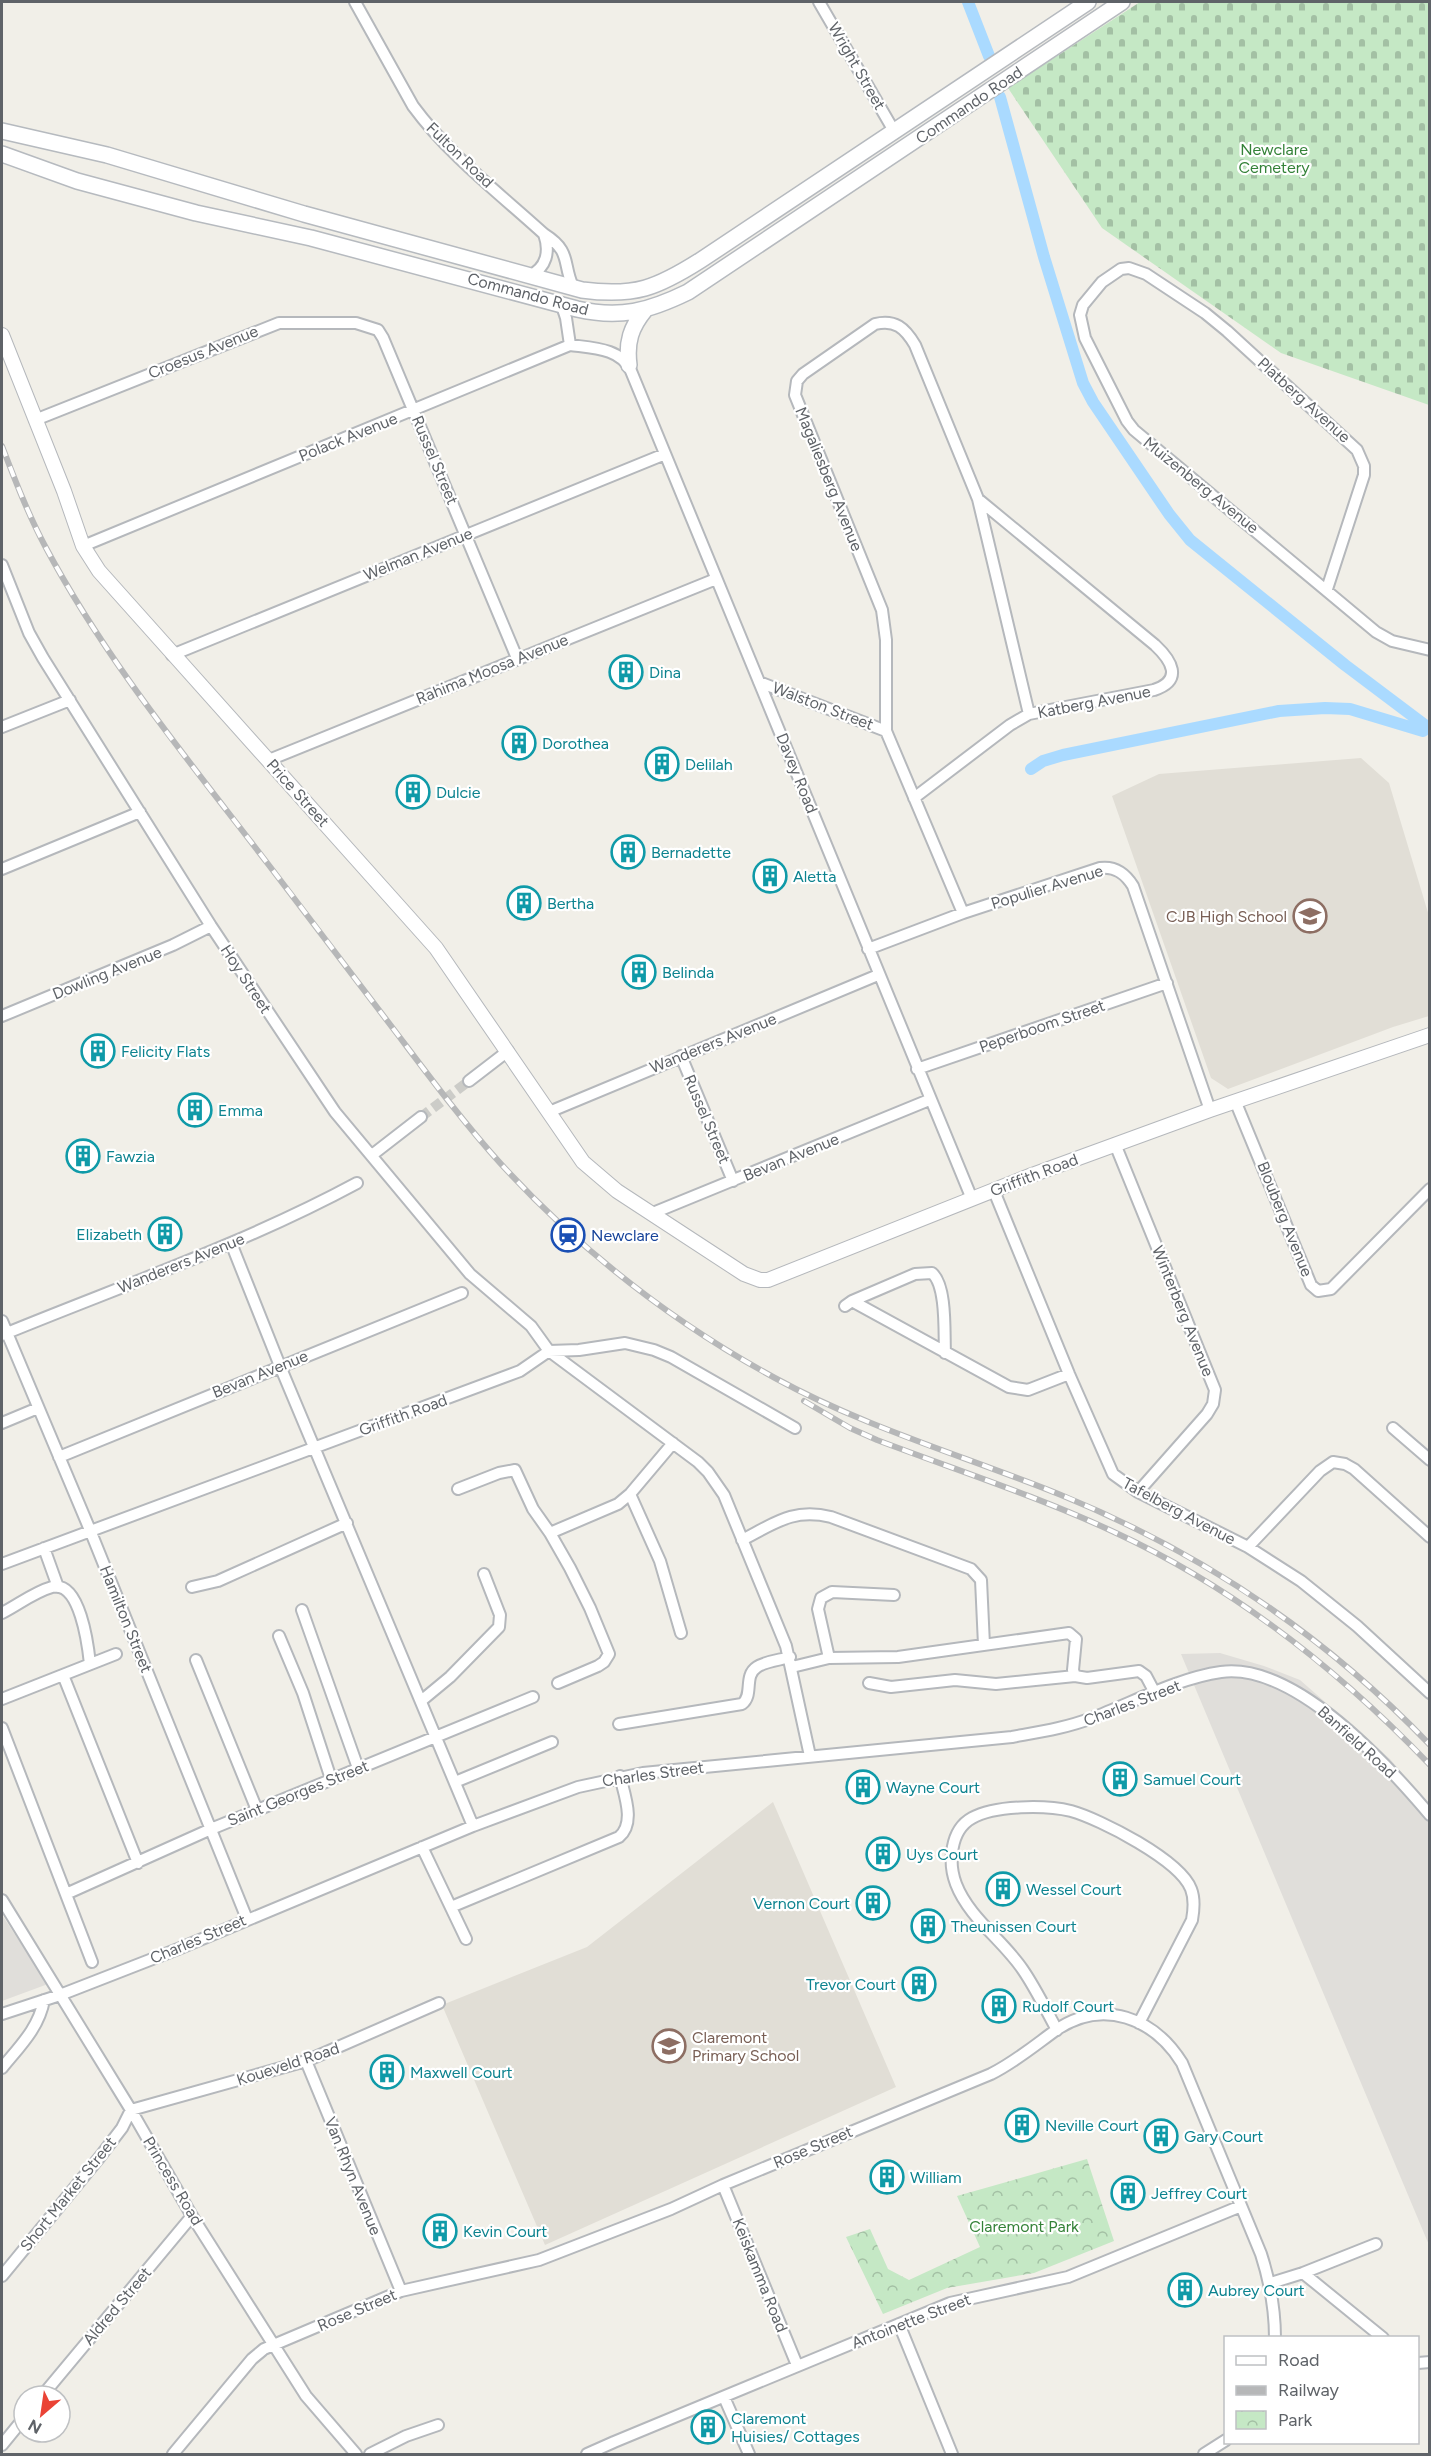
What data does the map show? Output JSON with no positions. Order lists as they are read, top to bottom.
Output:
{
  "streets": {
    "main road": ["Commando Road"],
    "street": [
      "Wright Street",
      "Fulton Road",
      "Croesus Avenue",
      "Platberg Avenue",
      "Polack Avenue",
      "Russel Street",
      "Magaliesberg Avenue",
      "Muizenberg Avenue",
      "Welman Avenue",
      "Rahima Moosa Avenue",
      "Katberg Avenue",
      "Walston Street",
      "Davey Road",
      "Price Street",
      "Populier Avenue",
      "Dowling Avenue",
      "Hoy Street",
      "Peperboom Street",
      "Wanderers Avenue",
      "Bevan Avenue",
      "Griffith Road",
      "Blouberg Avenue",
      "Winterberg Avenue",
      "Tafelberg Avenue",
      "Hamilton Street",
      "Charles Street",
      "Banfield Road",
      "Saint Georges Street",
      "Koueveld Road",
      "Rose Street",
      "Van Rhyn Avenue",
      "Princess Road",
      "Short Market Street",
      "Keiskamma Road",
      "Aldred Street",
      "Antoinette Street"
    ]
  },
  "crossings": [
    ["Wright Street", "Commando Road"],
    ["Commando Road", "Fulton Road"],
    ["Croesus Avenue", "Russel Street"],
    ["Croesus Avenue", "Price Street"],
    ["Platberg Avenue", "Muizenberg Avenue"],
    ["Polack Avenue", "Russel Street"],
    ["Polack Avenue", "Davey Road"],
    ["Polack Avenue", "Price Street"],
    ["Russel Street", "Welman Avenue"],
    ["Russel Street", "Rahima Moosa Avenue"],
    ["Russel Street", "Wanderers Avenue"],
    ["Russel Street", "Bevan Avenue"],
    ["Magaliesberg Avenue", "Katberg Avenue"],
    ["Magaliesberg Avenue", "Walston Street"],
    ["Magaliesberg Avenue", "Populier Avenue"],
    ["Welman Avenue", "Davey Road"],
    ["Welman Avenue", "Price Street"],
    ["Rahima Moosa Avenue", "Davey Road"],
    ["Rahima Moosa Avenue", "Price Street"],
    ["Walston Street", "Davey Road"],
    ["Davey Road", "Populier Avenue"],
    ["Davey Road", "Peperboom Street"],
    ["Davey Road", "Wanderers Avenue"],
    ["Davey Road", "Bevan Avenue"],
    ["Davey Road", "Griffith Road"],
    ["Price Street", "Wanderers Avenue"],
    ["Price Street", "Bevan Avenue"],
    ["Price Street", "Griffith Road"],
    ["Populier Avenue", "Peperboom Street"],
    ["Populier Avenue", "Griffith Road"],
    ["Dowling Avenue", "Hoy Street"],
    ["Hoy Street", "Griffith Road"],
    ["Hoy Street", "Charles Street"],
    ["Wanderers Avenue", "Hamilton Street"],
    ["Bevan Avenue", "Griffith Road"],
    ["Bevan Avenue", "Hamilton Street"],
    ["Griffith Road", "Blouberg Avenue"],
    ["Griffith Road", "Winterberg Avenue"],
    ["Griffith Road", "Tafelberg Avenue"],
    ["Griffith Road", "Hamilton Street"],
    ["Winterberg Avenue", "Tafelberg Avenue"],
    ["Hamilton Street", "Charles Street"],
    ["Hamilton Street", "Saint Georges Street"],
    ["Charles Street", "Banfield Road"],
    ["Charles Street", "Princess Road"],
    ["Koueveld Road", "Van Rhyn Avenue"],
    ["Koueveld Road", "Princess Road"],
    ["Koueveld Road", "Short Market Street"],
    ["Rose Street", "Van Rhyn Avenue"],
    ["Rose Street", "Princess Road"],
    ["Rose Street", "Keiskamma Road"],
    ["Rose Street", "Antoinette Street"],
    ["Princess Road", "Short Market Street"],
    ["Princess Road", "Aldred Street"],
    ["Keiskamma Road", "Antoinette Street"]
  ],
  "parks": ["Newclare Cemetery", "Claremont Park"],
  "places": {
    "building": [
      "Dina",
      "Dorothea",
      "Delilah",
      "Dulcie",
      "Bernadette",
      "Aletta",
      "Bertha",
      "Belinda",
      "Felicity Flats",
      "Emma",
      "Fawzia",
      "Elizabeth",
      "Samuel Court",
      "Wayne Court",
      "Uys Court",
      "Wessel Court",
      "Vernon Court",
      "Theunissen Court",
      "Trevor Court",
      "Rudolf Court",
      "Maxwell Court",
      "Neville Court",
      "Gary Court",
      "William",
      "Jeffrey Court",
      "Kevin Court",
      "Aubrey Court",
      "Claremont Huisies/ Cottages"
    ],
    "school or university": ["CJB High School", "Claremont Primary School"],
    "station": ["Newclare"]
  },
  "legend": ["Road", "Railway", "Park"],
  "north": "bottom left"
}
